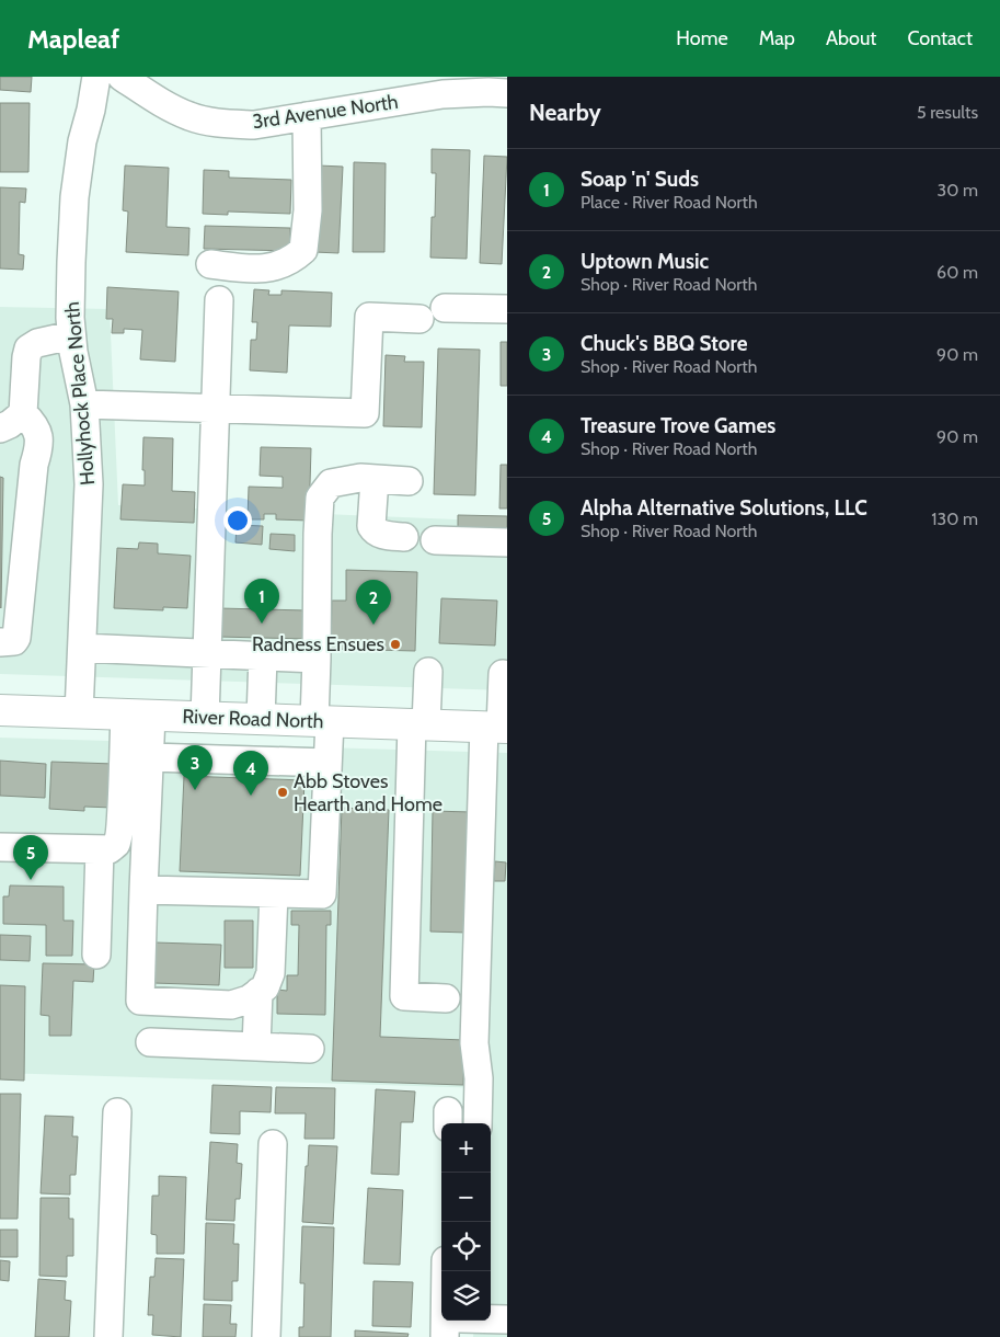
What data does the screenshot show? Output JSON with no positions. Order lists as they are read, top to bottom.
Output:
{
  "streets": {
    "main road": ["River Road North"],
    "street": ["3rd Avenue North", "Hollyhock Place North"]
  },
  "crossings": [
    ["Hollyhock Place North", "River Road North"]
  ],
  "places": ["Radness Ensues", "Abb Stoves Hearth and Home"],
  "page": {
    "header": "Mapleaf",
    "nav": [
      "Home",
      "Map",
      "About",
      "Contact"
    ],
    "heading": ["Nearby", "5 results"],
    "list": [
      {
        "mark": "1",
        "name": "Soap 'n' Suds",
        "note": "Place · River Road North",
        "value": "30 m"
      },
      {
        "mark": "2",
        "name": "Uptown Music",
        "note": "Shop · River Road North",
        "value": "60 m"
      },
      {
        "mark": "3",
        "name": "Chuck's BBQ Store",
        "note": "Shop · River Road North",
        "value": "90 m"
      },
      {
        "mark": "4",
        "name": "Treasure Trove Games",
        "note": "Shop · River Road North",
        "value": "90 m"
      },
      {
        "mark": "5",
        "name": "Alpha Alternative Solutions, LLC",
        "note": "Shop · River Road North",
        "value": "130 m"
      }
    ],
    "pins": [
      "1",
      "2",
      "3",
      "4",
      "5"
    ],
    "map_buttons": ["+", "−"]
  }
}
